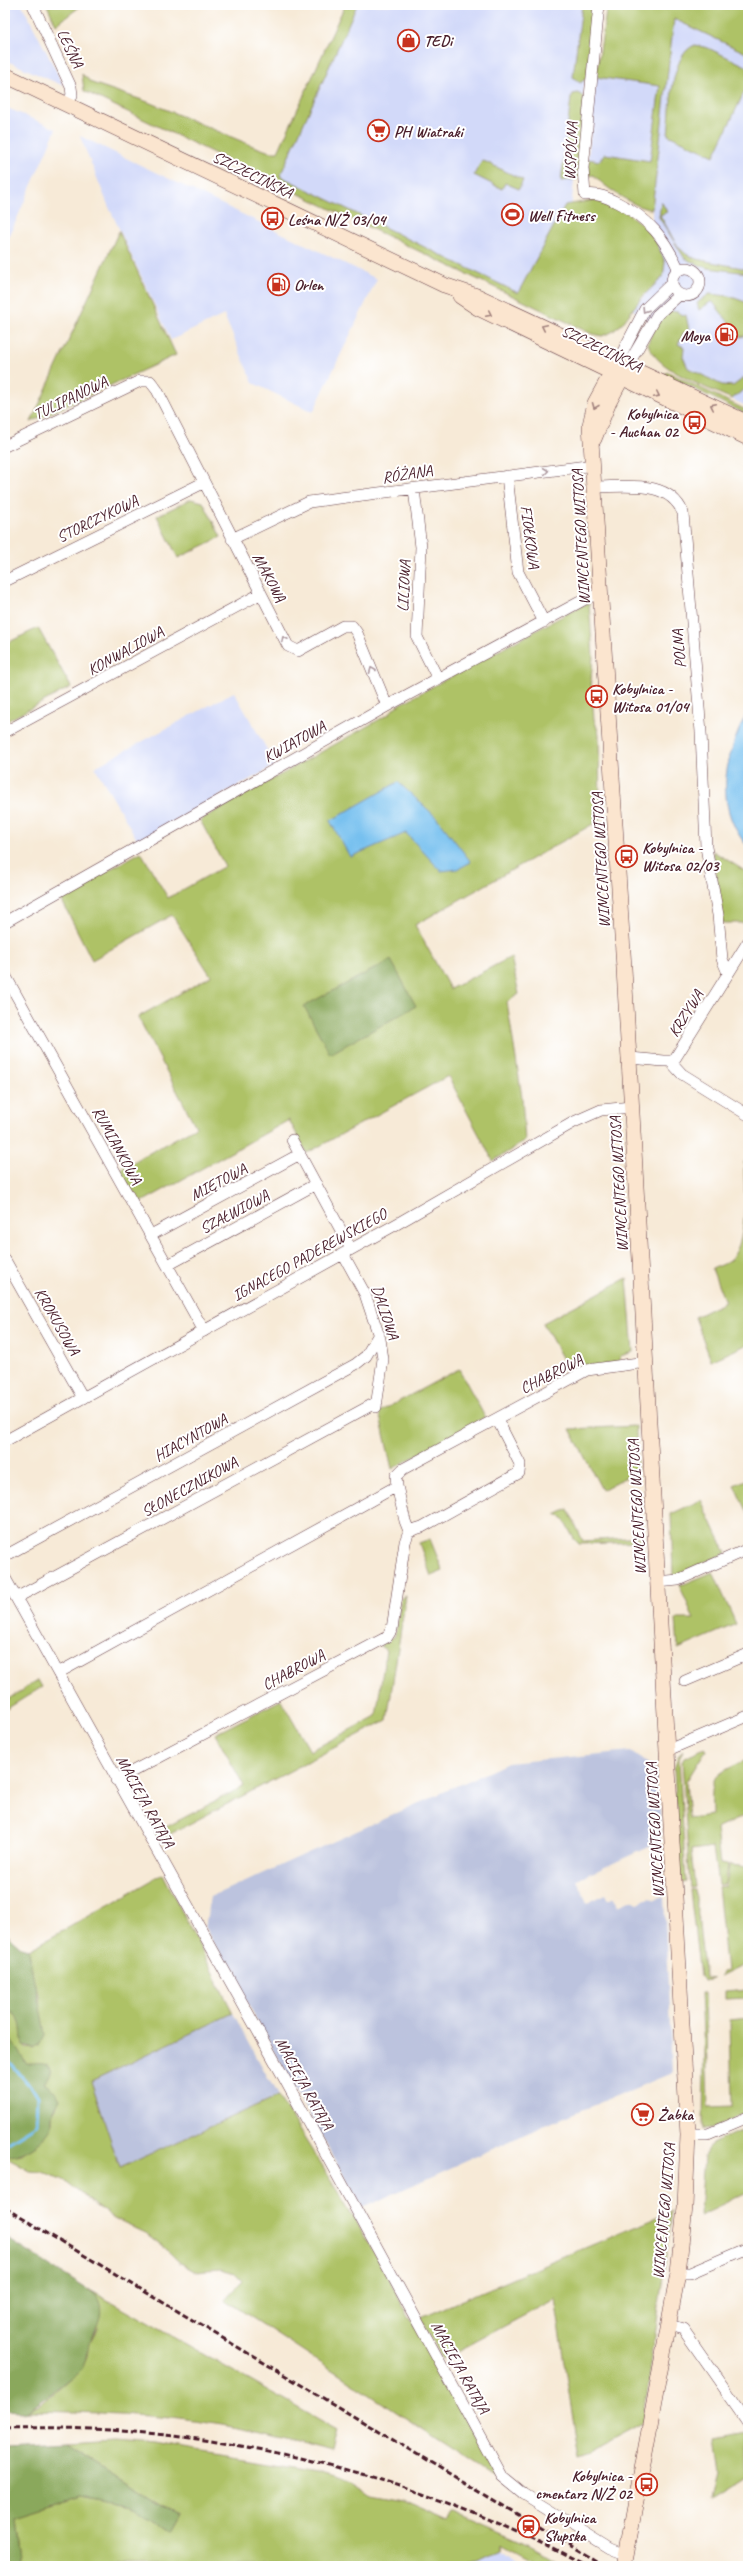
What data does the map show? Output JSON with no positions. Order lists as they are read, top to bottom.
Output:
{
  "streets": {
    "street": [
      "LEŚNA",
      "WSPÓLNA",
      "SZCZECIŃSKA",
      "TULIPANOWA",
      "RÓŻANA",
      "STORCZYKOWA",
      "FIOŁKOWA",
      "WINCENTEGO WITOSA",
      "MAKOWA",
      "LILIOWA",
      "POLNA",
      "KONWALIOWA",
      "KWIATOWA",
      "KRZYWA",
      "RUMIANKOWA",
      "MIĘTOWA",
      "SZAŁWIOWA",
      "IGNACEGO PADEREWSKIEGO",
      "DALIOWA",
      "KROKUSOWA",
      "CHABROWA",
      "HIACYNTOWA",
      "SŁONECZNIKOWA",
      "MACIEJA RATAJA"
    ]
  },
  "crossings": [
    ["LEŚNA", "SZCZECIŃSKA"],
    ["SZCZECIŃSKA", "WINCENTEGO WITOSA"],
    ["TULIPANOWA", "MAKOWA"],
    ["RÓŻANA", "FIOŁKOWA"],
    ["RÓŻANA", "WINCENTEGO WITOSA"],
    ["RÓŻANA", "MAKOWA"],
    ["RÓŻANA", "LILIOWA"],
    ["STORCZYKOWA", "MAKOWA"],
    ["FIOŁKOWA", "KWIATOWA"],
    ["WINCENTEGO WITOSA", "POLNA"],
    ["WINCENTEGO WITOSA", "KWIATOWA"],
    ["WINCENTEGO WITOSA", "IGNACEGO PADEREWSKIEGO"],
    ["WINCENTEGO WITOSA", "CHABROWA"],
    ["WINCENTEGO WITOSA", "MACIEJA RATAJA"],
    ["MAKOWA", "KONWALIOWA"],
    ["MAKOWA", "KWIATOWA"],
    ["LILIOWA", "KWIATOWA"],
    ["POLNA", "KRZYWA"],
    ["RUMIANKOWA", "MIĘTOWA"],
    ["RUMIANKOWA", "SZAŁWIOWA"],
    ["RUMIANKOWA", "IGNACEGO PADEREWSKIEGO"],
    ["MIĘTOWA", "DALIOWA"],
    ["SZAŁWIOWA", "DALIOWA"],
    ["IGNACEGO PADEREWSKIEGO", "DALIOWA"],
    ["IGNACEGO PADEREWSKIEGO", "KROKUSOWA"],
    ["DALIOWA", "HIACYNTOWA"],
    ["DALIOWA", "SŁONECZNIKOWA"],
    ["CHABROWA", "MACIEJA RATAJA"],
    ["SŁONECZNIKOWA", "MACIEJA RATAJA"]
  ],
  "places": {
    "shop": ["TEDi"],
    "supermarket": ["PH Wiatraki", "Żabka"],
    "sports": ["Well Fitness"],
    "bus stop": [
      "Leśna N/Ż 03/04",
      "Kobylnica - Auchan 02",
      "Kobylnica - Witosa 01/04",
      "Kobylnica - Witosa 02/03",
      "Kobylnica - cmentarz N/Ż 02"
    ],
    "fuel station": ["Orlen", "Moya"],
    "station": ["Kobylnica Słupska"]
  }
}
